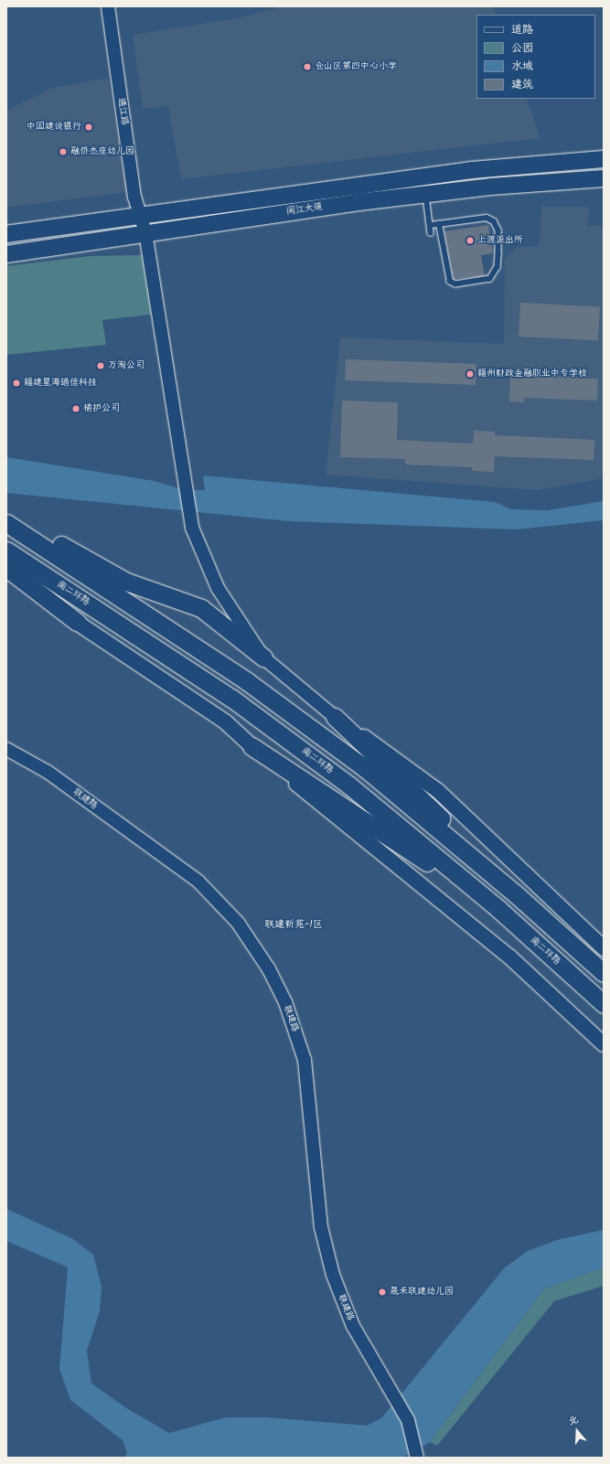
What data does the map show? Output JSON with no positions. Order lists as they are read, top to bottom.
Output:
{
  "streets": {
    "highway": ["南二环路"],
    "main road": ["闽江大道"],
    "street": ["通江路", "联建路"]
  },
  "crossings": [
    ["通江路", "闽江大道"]
  ],
  "districts": ["联建新苑-1区"],
  "places": [
    "仓山区第四中心小学",
    "中国建设银行",
    "融侨杰座幼儿园",
    "上渡派出所",
    "万淘公司",
    "福州财政金融职业中专学校",
    "福建星海通信科技",
    "植护公司",
    "晟禾联建幼儿园"
  ],
  "legend": [
    "道路",
    "公园",
    "水域",
    "建筑"
  ],
  "north": "top"
}
